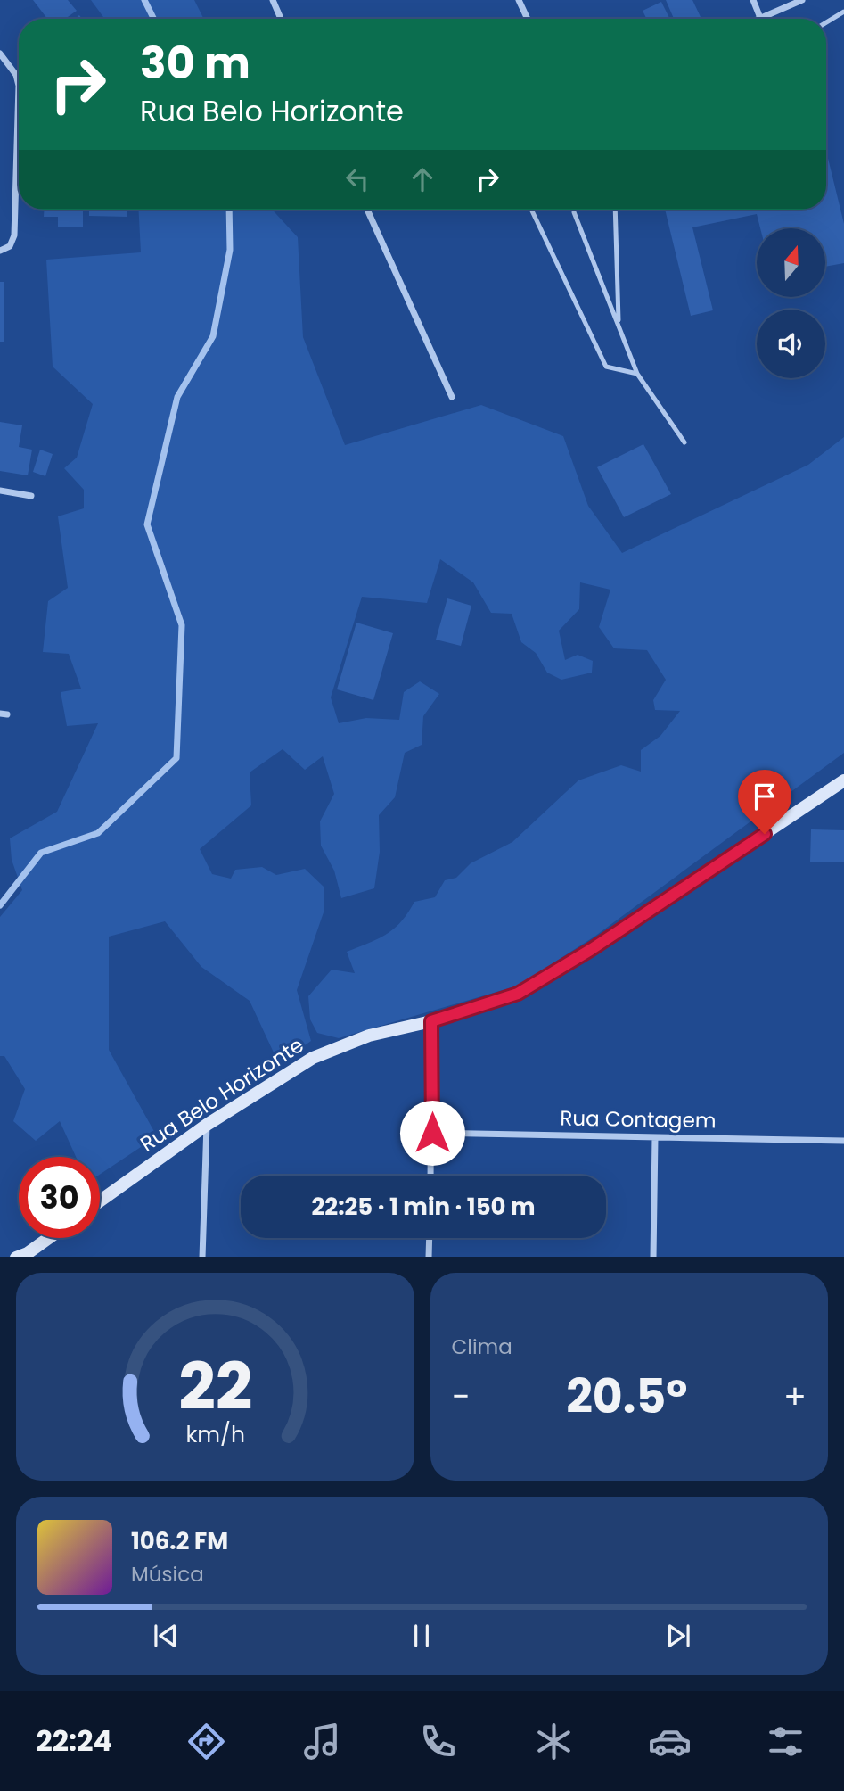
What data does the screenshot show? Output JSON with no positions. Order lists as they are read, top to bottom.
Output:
{
  "streets": {
    "street": ["Rua Belo Horizonte", "Rua Contagem"]
  },
  "north": "top",
  "page": {
    "turn": ["30 m", "Rua Belo Horizonte"],
    "limit": "30",
    "trip": "22:25 · 1 min · 150 m",
    "tile": "Clima",
    "heat": ["−", "20.5°", "+"],
    "song": ["106.2 FM", "Música"],
    "tabs": "22:24",
    "gauge": ["22", "km/h"]
  }
}
